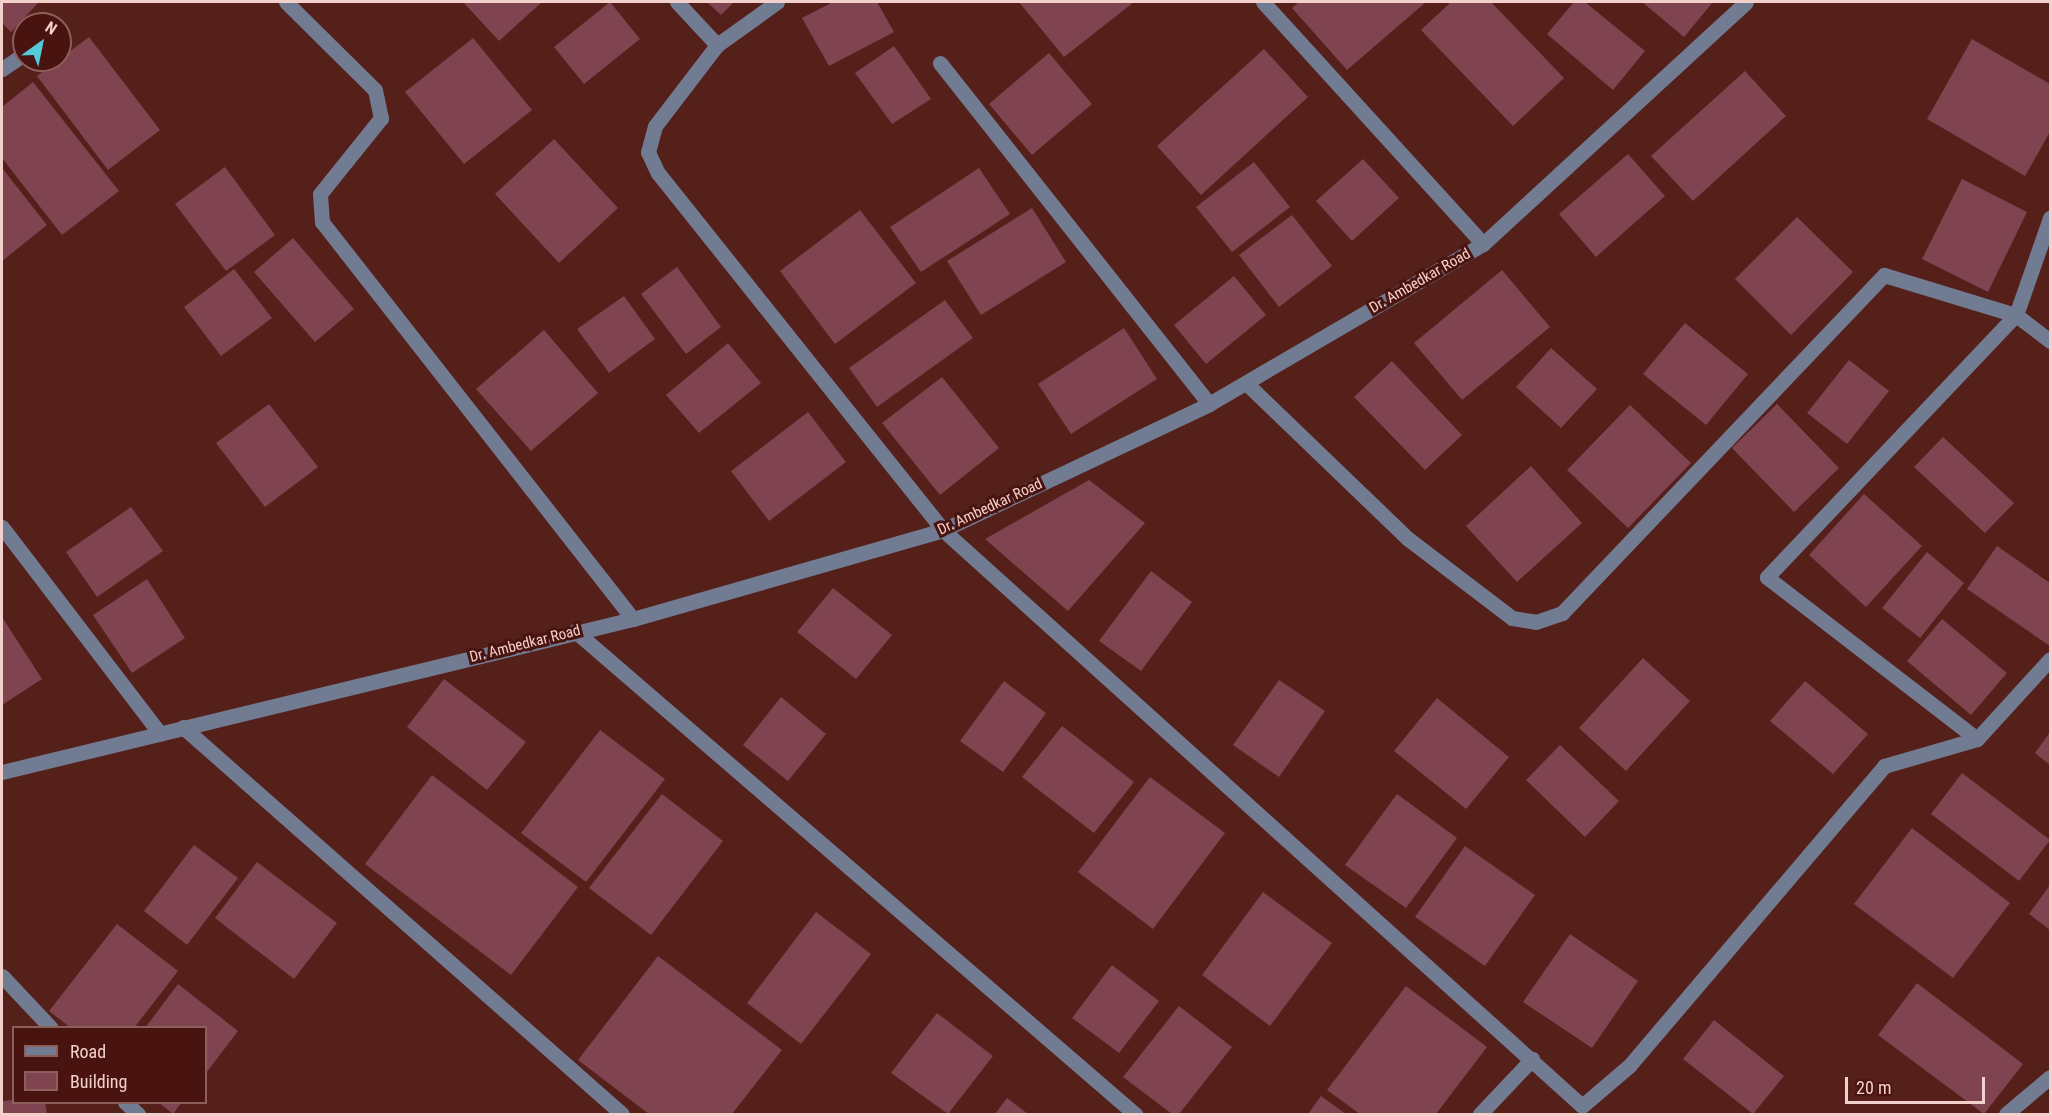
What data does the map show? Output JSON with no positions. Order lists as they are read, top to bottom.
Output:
{
  "streets": {
    "street": ["Dr. Ambedkar Road"]
  },
  "legend": ["Road", "Building"],
  "scale_bar": "20 m",
  "north": "top right"
}
